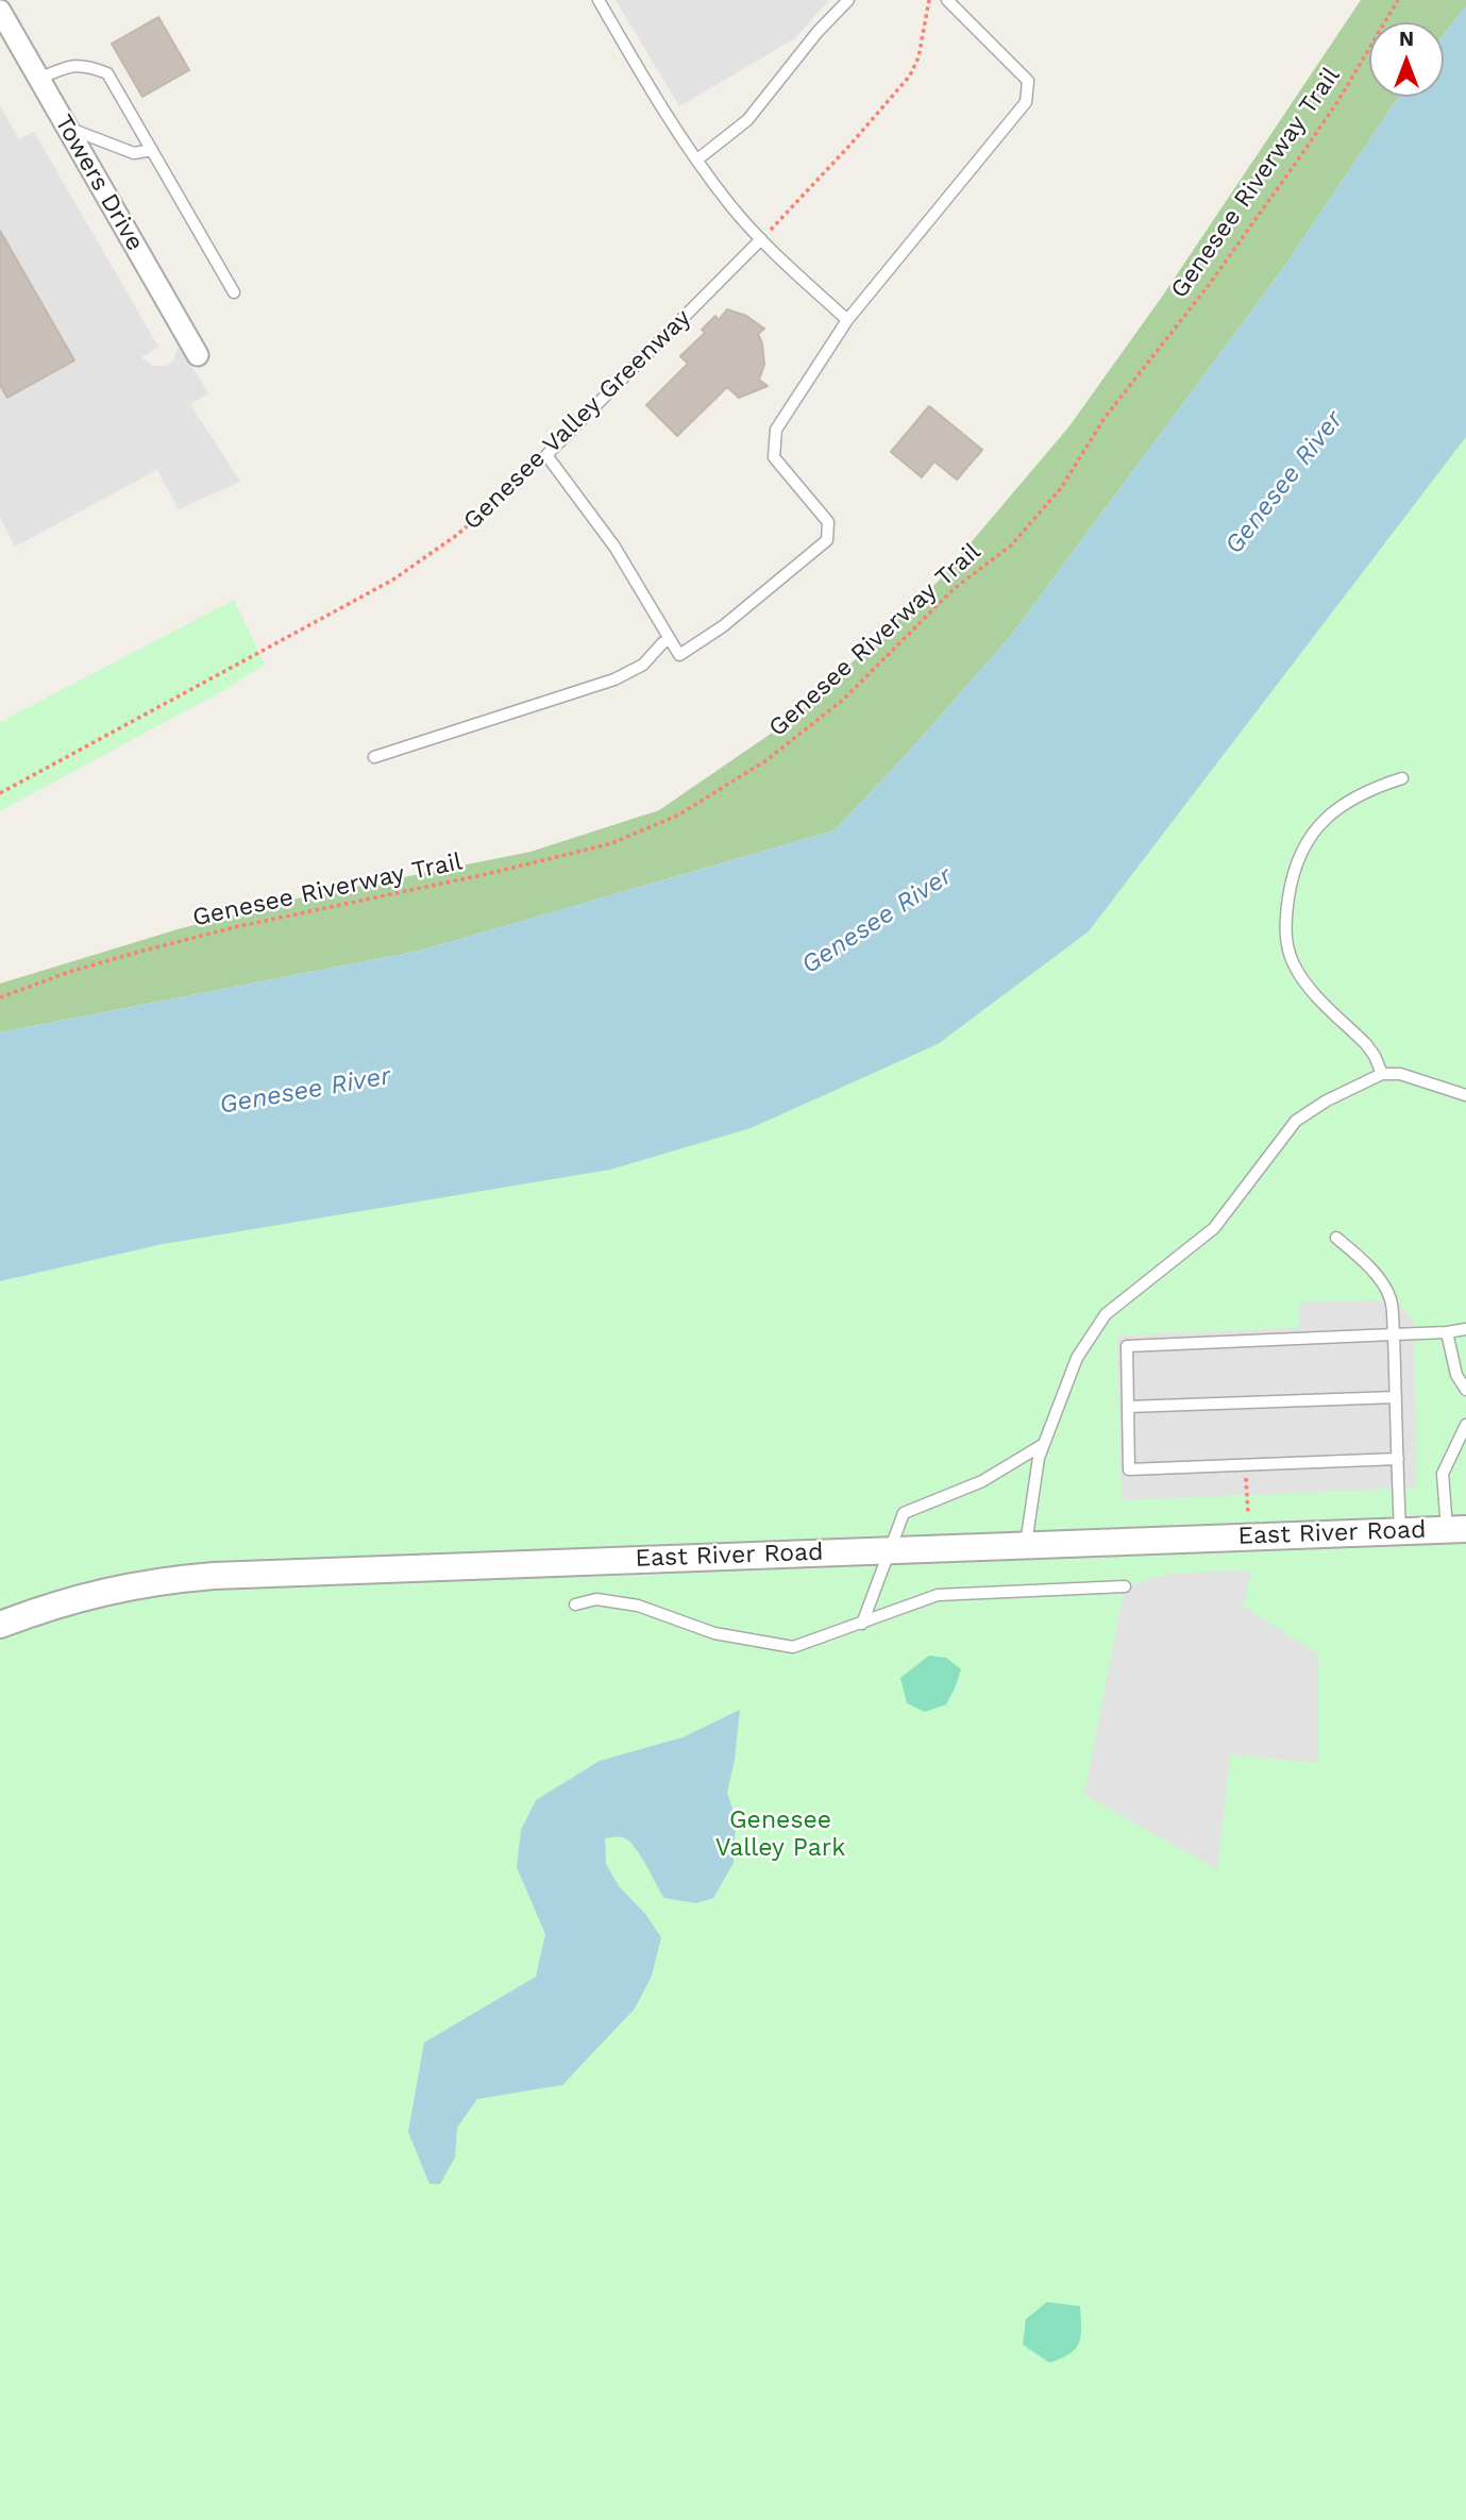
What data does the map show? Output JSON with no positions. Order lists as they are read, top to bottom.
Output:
{
  "streets": {
    "street": ["Towers Drive", "East River Road"],
    "lane": ["Genesee Valley Greenway"],
    "path": ["Genesee Riverway Trail"]
  },
  "water": ["Genesee River"],
  "parks": ["Genesee Valley Park"],
  "north": "top"
}
